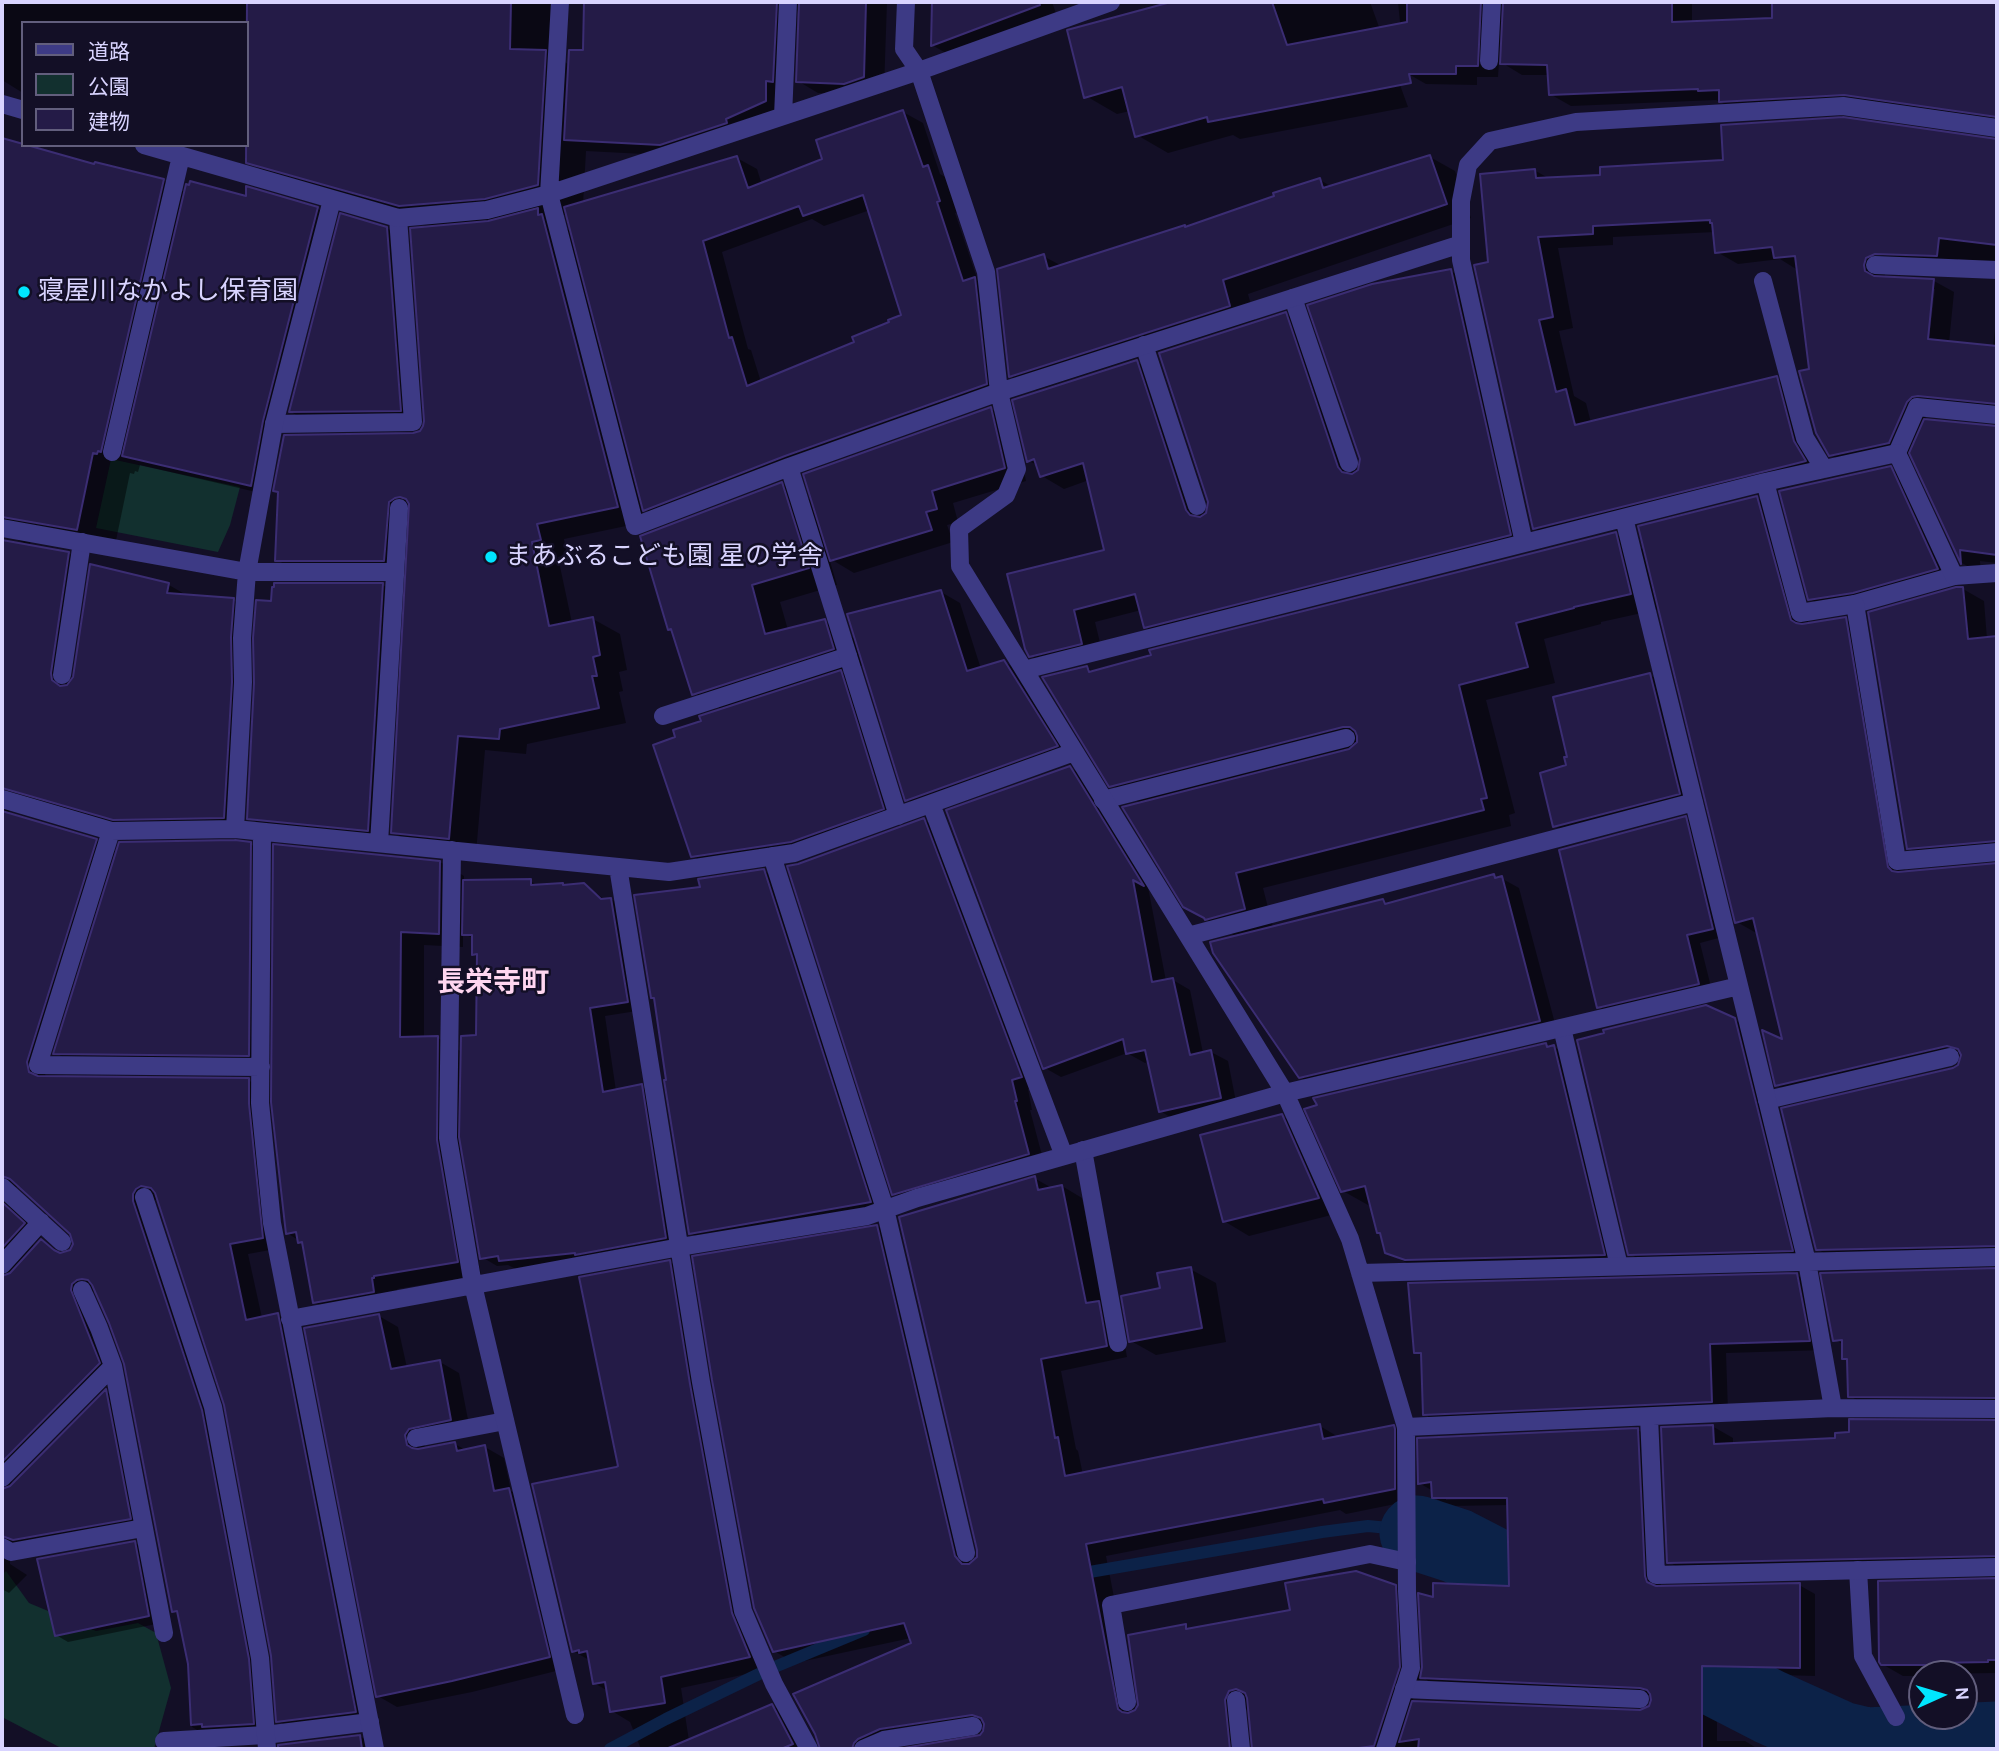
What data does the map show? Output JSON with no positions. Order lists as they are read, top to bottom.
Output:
{
  "districts": ["長栄寺町"],
  "places": ["寝屋川なかよし保育園", "まあぶるこども園 星の学舎"],
  "legend": ["道路", "公園", "建物"],
  "north": "right"
}
